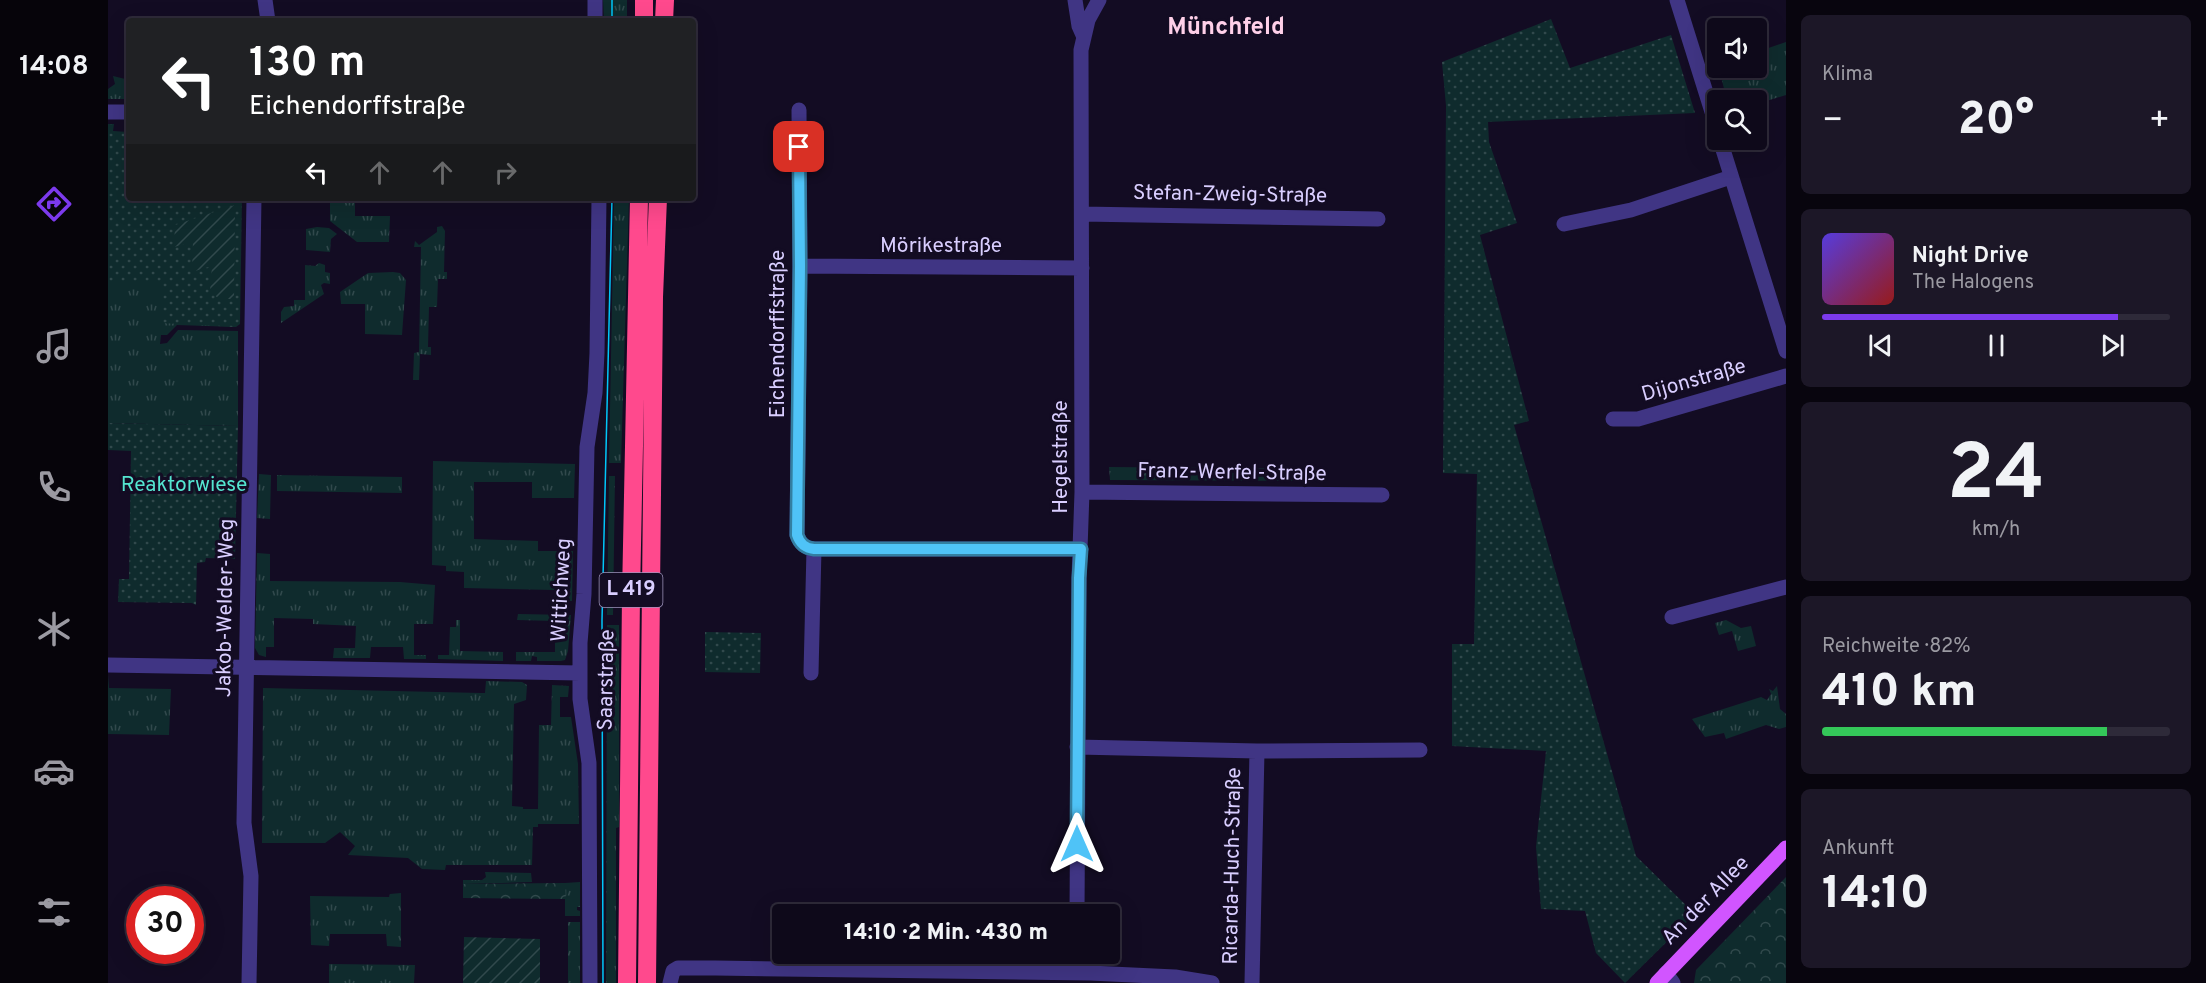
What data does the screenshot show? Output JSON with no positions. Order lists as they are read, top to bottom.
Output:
{
  "streets": {
    "highway": ["L 419", "Saarstraße"],
    "main road": ["An der Allee"],
    "street": [
      "Stefan-Zweig-Straße",
      "Mörikestraße",
      "Eichendorffstraße",
      "Dijonstraße",
      "Hegelstraße",
      "Franz-Werfel-Straße",
      "Wittichweg",
      "Jakob-Welder-Weg",
      "Ricarda-Huch-Straße"
    ]
  },
  "crossings": [
    ["Stefan-Zweig-Straße", "Hegelstraße"],
    ["Mörikestraße", "Eichendorffstraße"],
    ["Mörikestraße", "Hegelstraße"],
    ["Hegelstraße", "Franz-Werfel-Straße"],
    ["Hegelstraße", "Ricarda-Huch-Straße"]
  ],
  "districts": ["Münchfeld"],
  "parks": ["Reaktorwiese"],
  "page": {
    "tabs": "14:08",
    "tile": [
      "Klima",
      ["24", "km/h"],
      ["Reichweite · 82%", "410 km"],
      ["Ankunft", "14:10"]
    ],
    "turn": ["130 m", "Eichendorffstraße"],
    "heat": ["−", "20°", "+"],
    "song": ["Night Drive", "The Halogens"],
    "limit": "30",
    "trip": "14:10 · 2 Min. · 430 m"
  }
}
